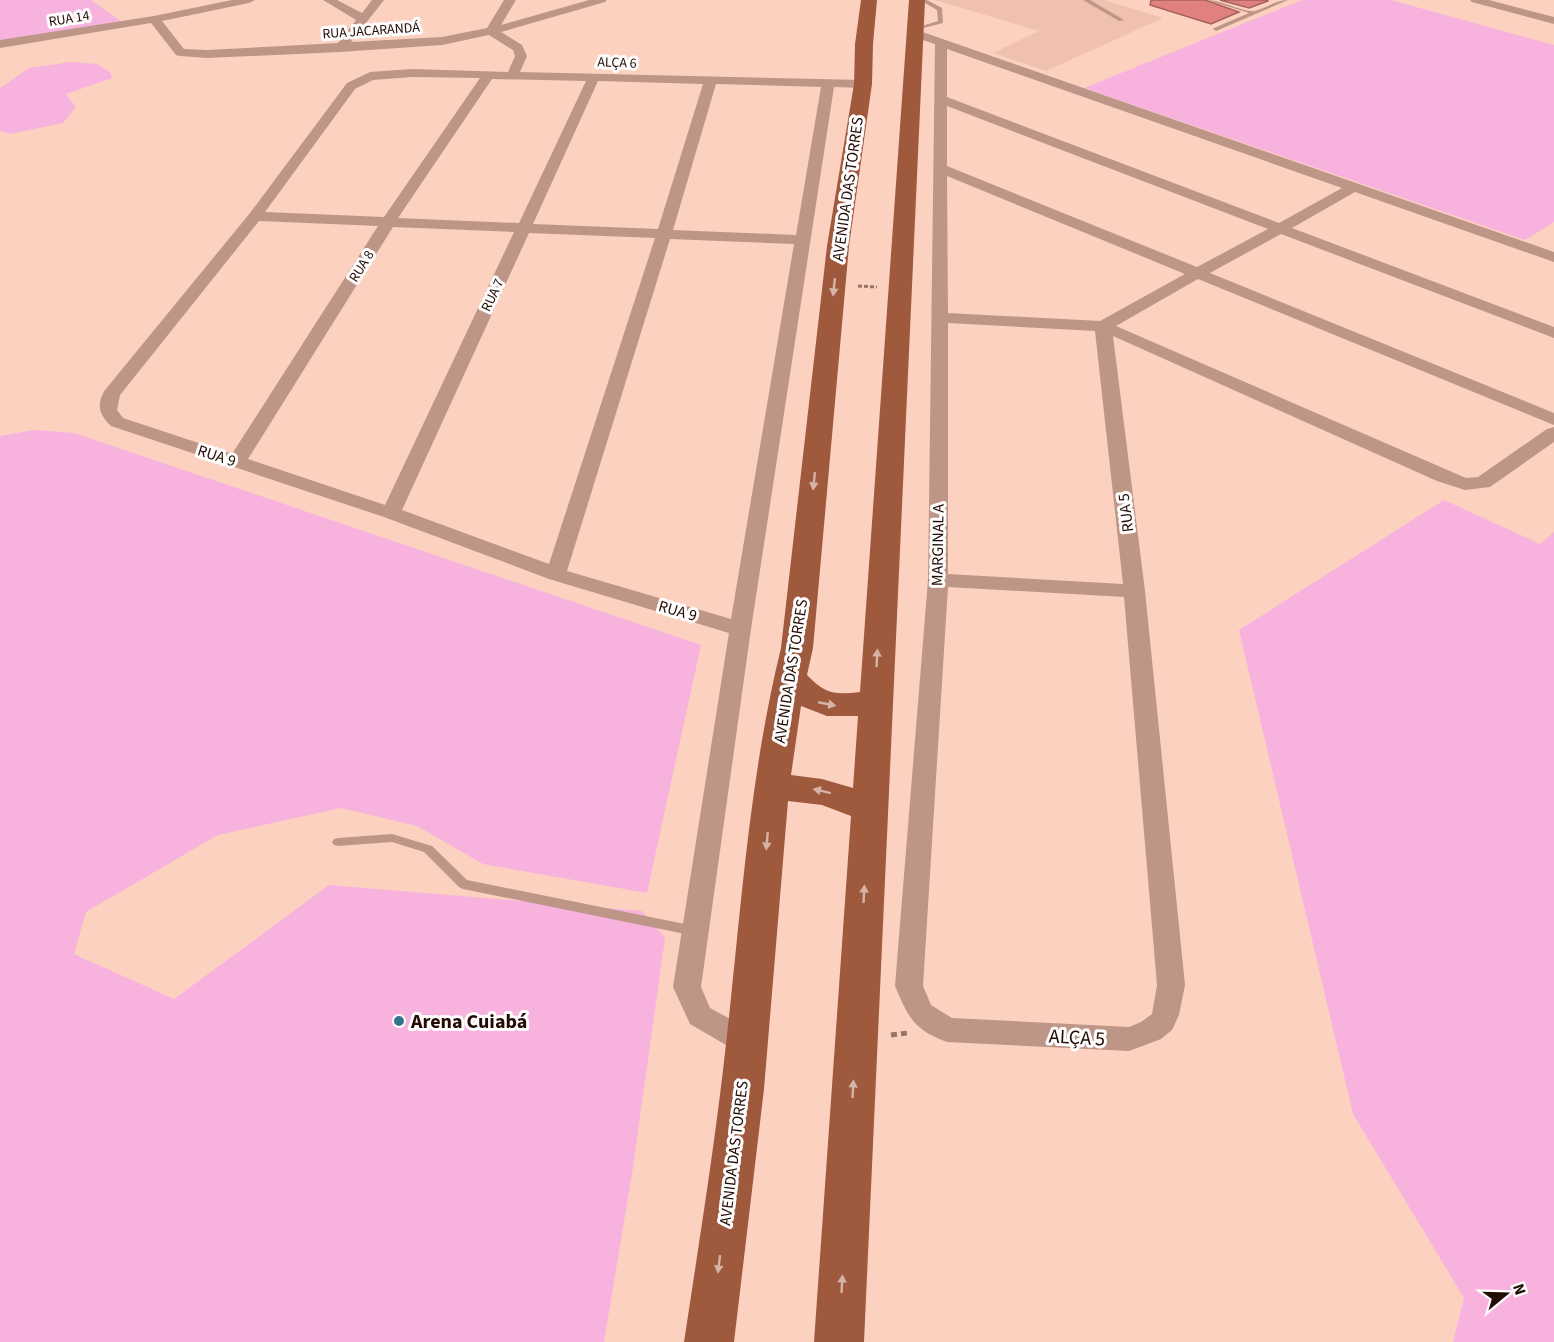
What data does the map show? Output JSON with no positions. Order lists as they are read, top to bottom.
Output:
{
  "streets": {
    "main road": ["AVENIDA DAS TORRES"],
    "street": [
      "RUA 14",
      "RUA JACARANDÁ",
      "ALÇA 6",
      "RUA 8",
      "RUA 7",
      "RUA 9",
      "RUA 5",
      "MARGINAL A",
      "ALÇA 5"
    ]
  },
  "crossings": [
    ["RUA 14", "RUA JACARANDÁ"],
    ["ALÇA 6", "AVENIDA DAS TORRES"],
    ["ALÇA 6", "RUA 8"],
    ["ALÇA 6", "RUA 7"],
    ["ALÇA 6", "RUA 9"],
    ["AVENIDA DAS TORRES", "MARGINAL A"],
    ["RUA 8", "RUA 9"],
    ["RUA 7", "RUA 9"],
    ["RUA 5", "ALÇA 5"],
    ["MARGINAL A", "ALÇA 5"]
  ],
  "places": ["Arena Cuiabá"],
  "north": "right"
}
